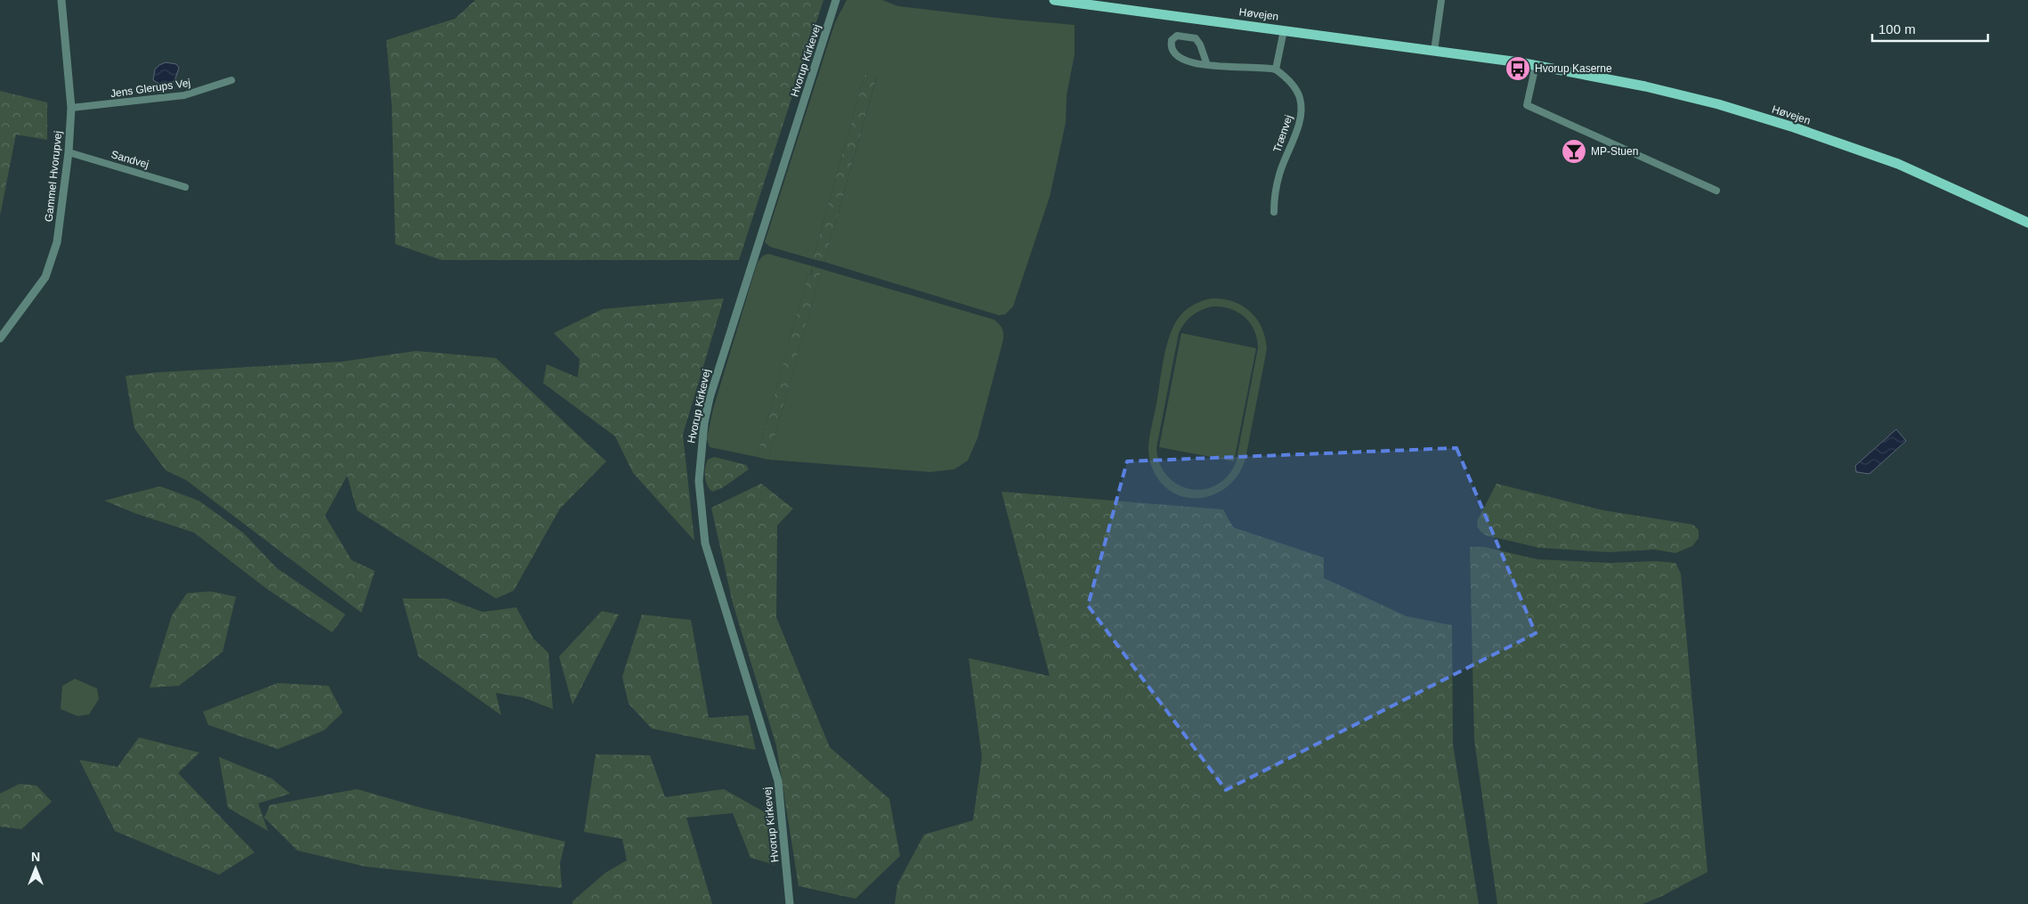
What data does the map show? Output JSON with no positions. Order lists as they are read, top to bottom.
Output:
{
  "streets": {
    "main road": ["Høvejen"],
    "street": [
      "Hvorup Kirkevej",
      "Jens Glerups Vej",
      "Trænvej",
      "Sandvej",
      "Gammel Hvorupvej"
    ]
  },
  "crossings": [
    ["Jens Glerups Vej", "Gammel Hvorupvej"],
    ["Sandvej", "Gammel Hvorupvej"]
  ],
  "places": {
    "bus stop": ["Hvorup Kaserne"],
    "bar": ["MP-Stuen"]
  },
  "scale_bar": "100 m",
  "north": "top"
}
